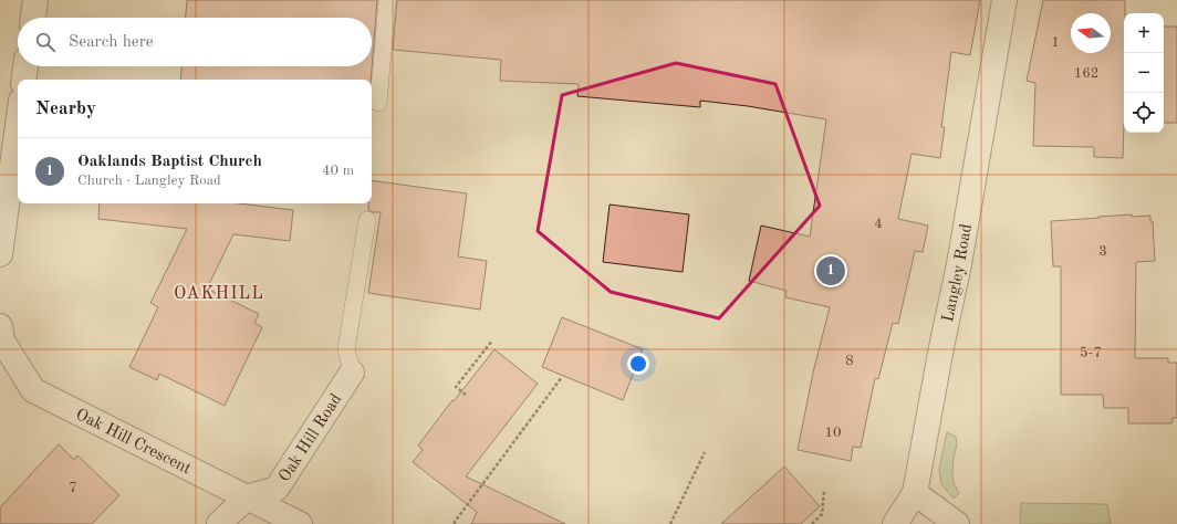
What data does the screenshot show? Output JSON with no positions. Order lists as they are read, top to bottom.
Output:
{
  "streets": {
    "street": ["Langley Road", "Oak Hill Road", "Oak Hill Crescent"]
  },
  "crossings": [
    ["Oak Hill Road", "Oak Hill Crescent"]
  ],
  "districts": ["OAKHILL"],
  "house_numbers": [
    "1",
    "162",
    "4",
    "3",
    "5-7",
    "8",
    "10",
    "7"
  ],
  "north": "left",
  "page": {
    "map_buttons": ["+", "−"],
    "search": "Search here",
    "heading": "Nearby",
    "list": [
      {
        "mark": "1",
        "name": "Oaklands Baptist Church",
        "note": "Church · Langley Road",
        "value": "40 m"
      }
    ],
    "pins": "1"
  }
}
